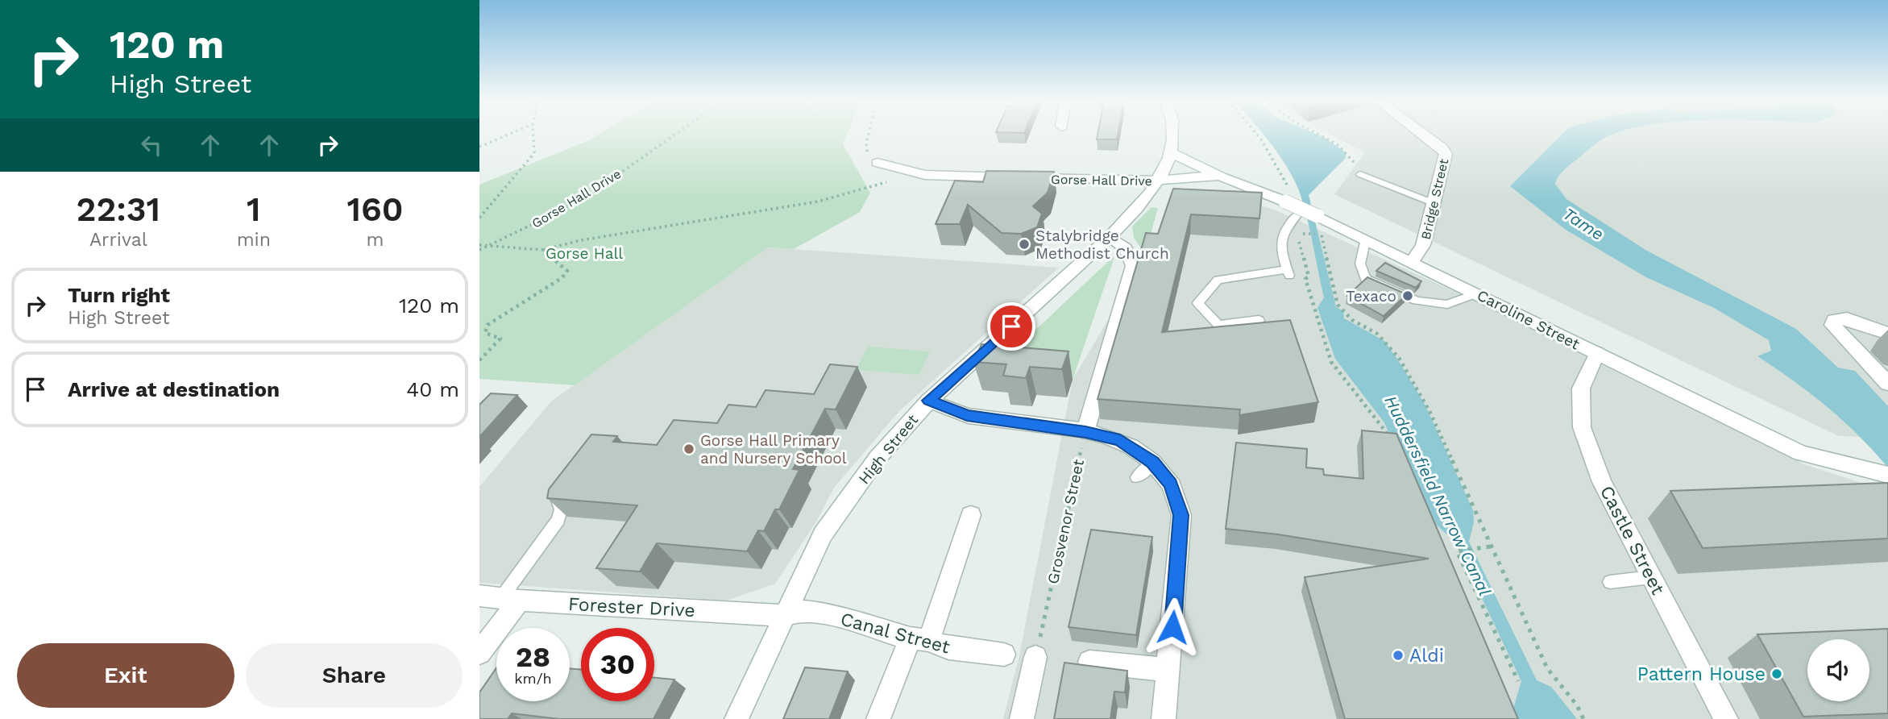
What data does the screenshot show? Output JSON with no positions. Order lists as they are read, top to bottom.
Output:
{
  "streets": {
    "street": [
      "Gorse Hall Drive",
      "Bridge Street",
      "Caroline Street",
      "High Street",
      "Castle Street",
      "Forester Drive",
      "Canal Street"
    ],
    "path": ["Grosvenor Street"]
  },
  "crossings": [
    ["Gorse Hall Drive", "Caroline Street"],
    ["Gorse Hall Drive", "High Street"],
    ["Bridge Street", "Caroline Street"],
    ["Caroline Street", "High Street"],
    ["Caroline Street", "Castle Street"],
    ["High Street", "Forester Drive"],
    ["High Street", "Canal Street"],
    ["Forester Drive", "Canal Street"]
  ],
  "water": ["Tame", "Huddersfield Narrow Canal"],
  "parks": ["Gorse Hall"],
  "places": [
    "Stalybridge Methodist Church",
    "Texaco",
    "Gorse Hall Primary and Nursery School",
    "Aldi",
    "Pattern House"
  ],
  "page": {
    "turn": ["120 m", "High Street"],
    "eta": [
      "22:31",
      "Arrival",
      "1",
      "min",
      "160",
      "m"
    ],
    "list": [
      {
        "name": "Turn right",
        "note": "High Street",
        "value": "120 m"
      },
      {
        "name": "Arrive at destination",
        "value": "40 m"
      }
    ],
    "speed": "28 km/h",
    "limit": "30",
    "buttons": ["Exit", "Share"]
  }
}
